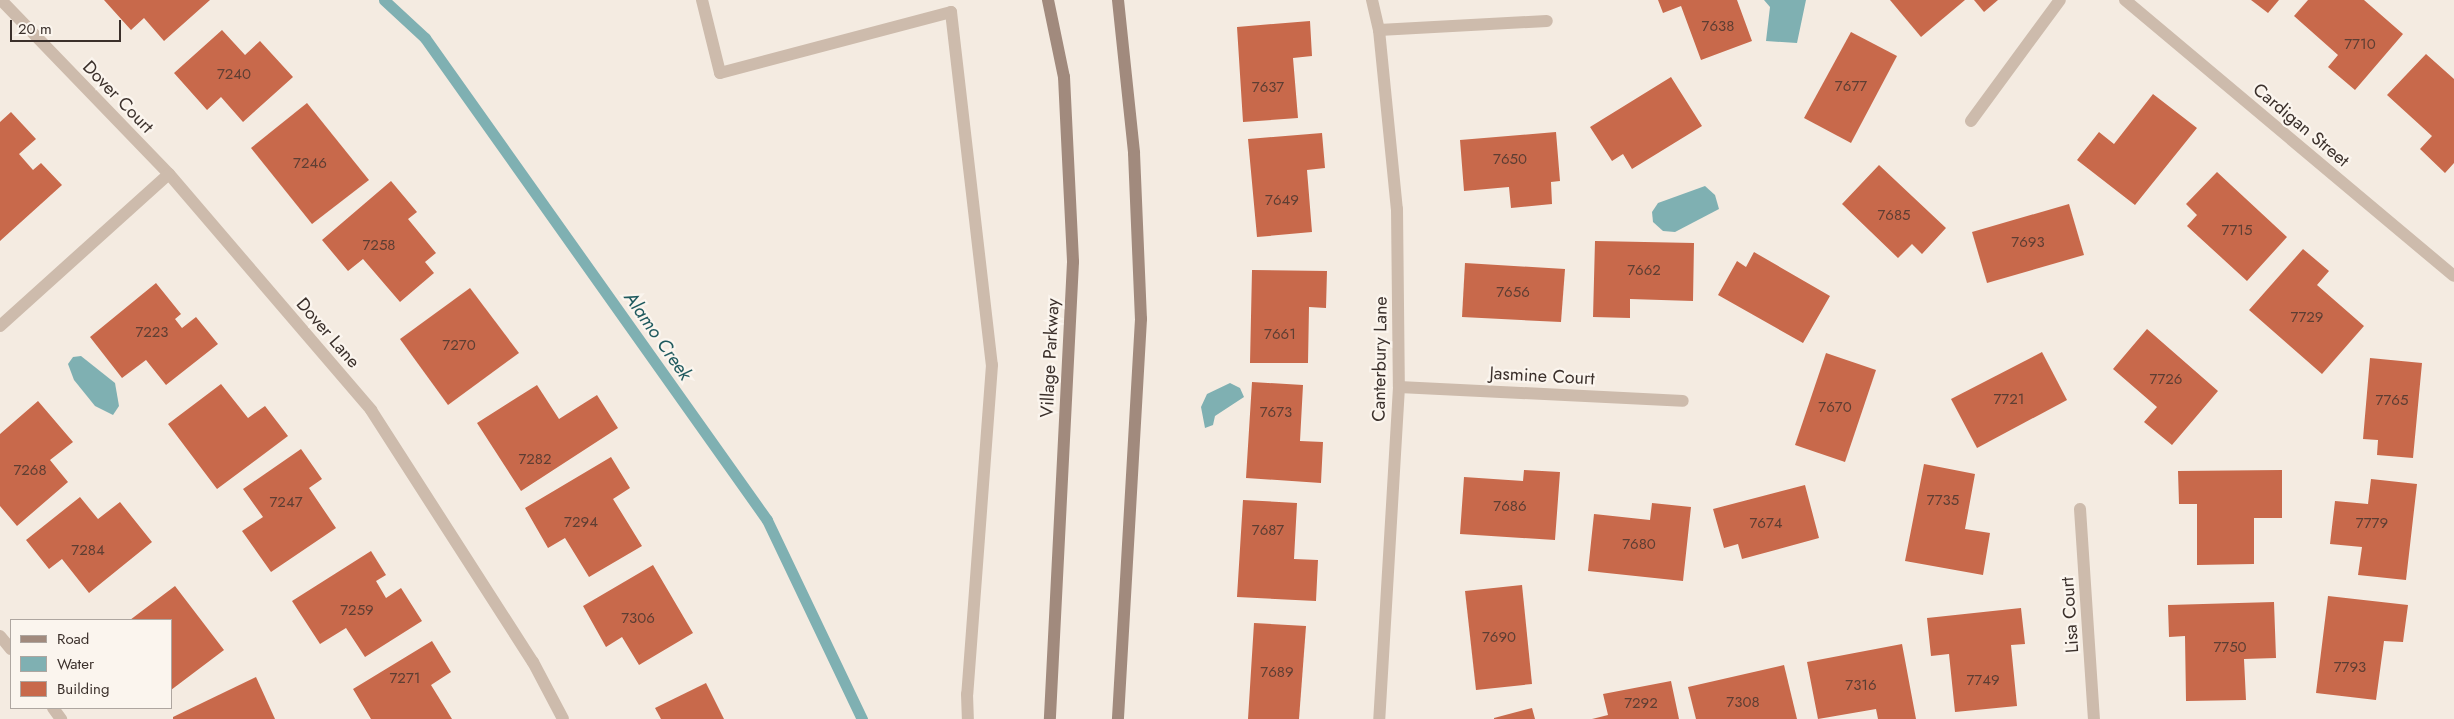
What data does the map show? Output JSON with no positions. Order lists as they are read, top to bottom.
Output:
{
  "streets": {
    "street": [
      "Dover Court",
      "Cardigan Street",
      "Dover Lane",
      "Village Parkway",
      "Canterbury Lane",
      "Jasmine Court",
      "Lisa Court"
    ]
  },
  "crossings": [
    ["Dover Court", "Dover Lane"],
    ["Canterbury Lane", "Jasmine Court"]
  ],
  "water": ["Alamo Creek"],
  "house_numbers": [
    "7638",
    "7710",
    "7240",
    "7677",
    "7637",
    "7650",
    "7246",
    "7649",
    "7685",
    "7715",
    "7693",
    "7258",
    "7662",
    "7656",
    "7729",
    "7223",
    "7661",
    "7270",
    "7726",
    "7721",
    "7765",
    "7670",
    "7673",
    "7282",
    "7268",
    "7735",
    "7247",
    "7686",
    "7294",
    "7674",
    "7779",
    "7687",
    "7680",
    "7284",
    "7259",
    "7306",
    "7690",
    "7750",
    "7793",
    "7689",
    "7271",
    "7749",
    "7316",
    "7308",
    "7292"
  ],
  "legend": ["Road", "Water", "Building"],
  "scale_bar": "20 m"
}
